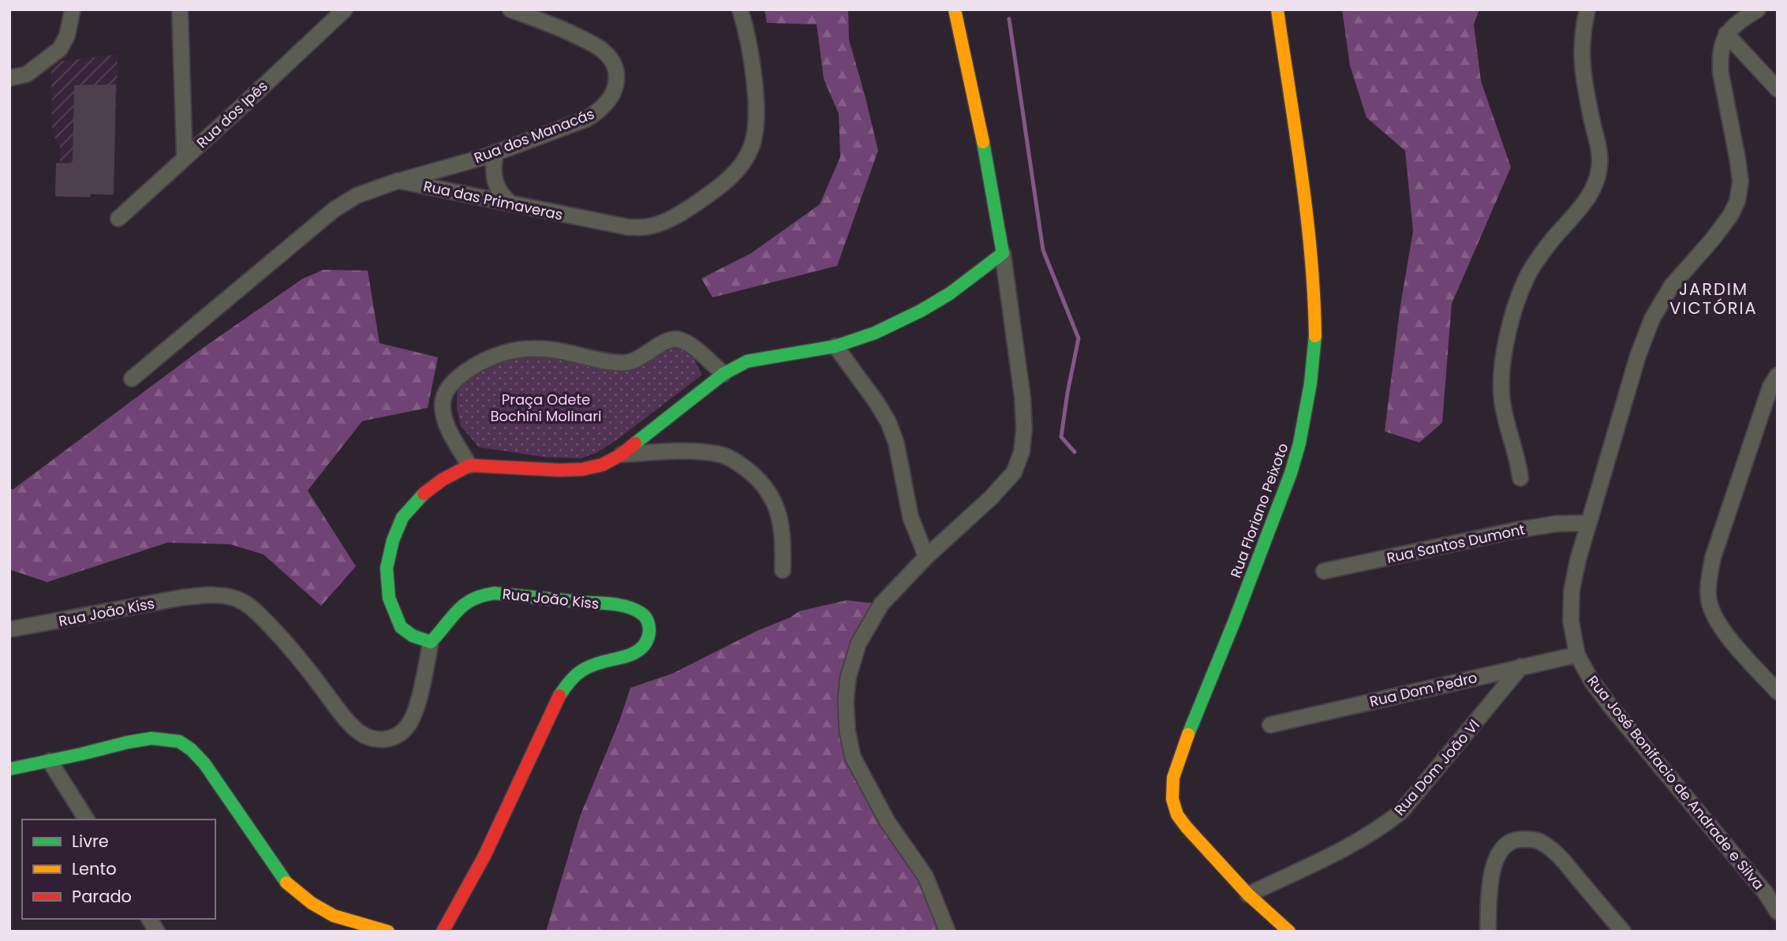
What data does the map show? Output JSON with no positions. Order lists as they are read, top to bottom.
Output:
{
  "streets": {
    "street": [
      "Rua dos Ipês",
      "Rua dos Manacás",
      "Rua das Primaveras",
      "Rua Floriano Peixoto",
      "Rua Santos Dumont",
      "Rua João Kiss",
      "Rua Dom Pedro",
      "Rua Dom João Vl",
      "Rua José Bonifacio de Andrade e Silva"
    ]
  },
  "crossings": [
    ["Rua dos Manacás", "Rua das Primaveras"],
    ["Rua Floriano Peixoto", "Rua Dom João Vl"],
    ["Rua Santos Dumont", "Rua José Bonifacio de Andrade e Silva"],
    ["Rua Dom Pedro", "Rua Dom João Vl"],
    ["Rua Dom Pedro", "Rua José Bonifacio de Andrade e Silva"]
  ],
  "districts": ["JARDIM VICTÓRIA"],
  "parks": ["Praça Odete Bochini Molinari"],
  "legend": ["Livre", "Lento", "Parado"]
}
